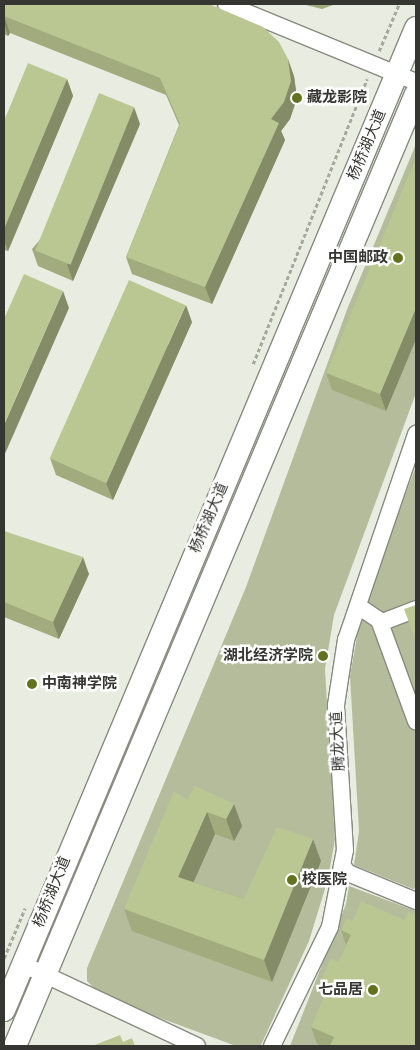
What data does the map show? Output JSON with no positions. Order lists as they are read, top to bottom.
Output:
{
  "streets": {
    "main road": ["杨桥湖大道"],
    "street": ["腾龙大道"]
  },
  "places": [
    "藏龙影院",
    "中国邮政",
    "湖北经济学院",
    "中南神学院",
    "校医院",
    "七品居"
  ]
}
